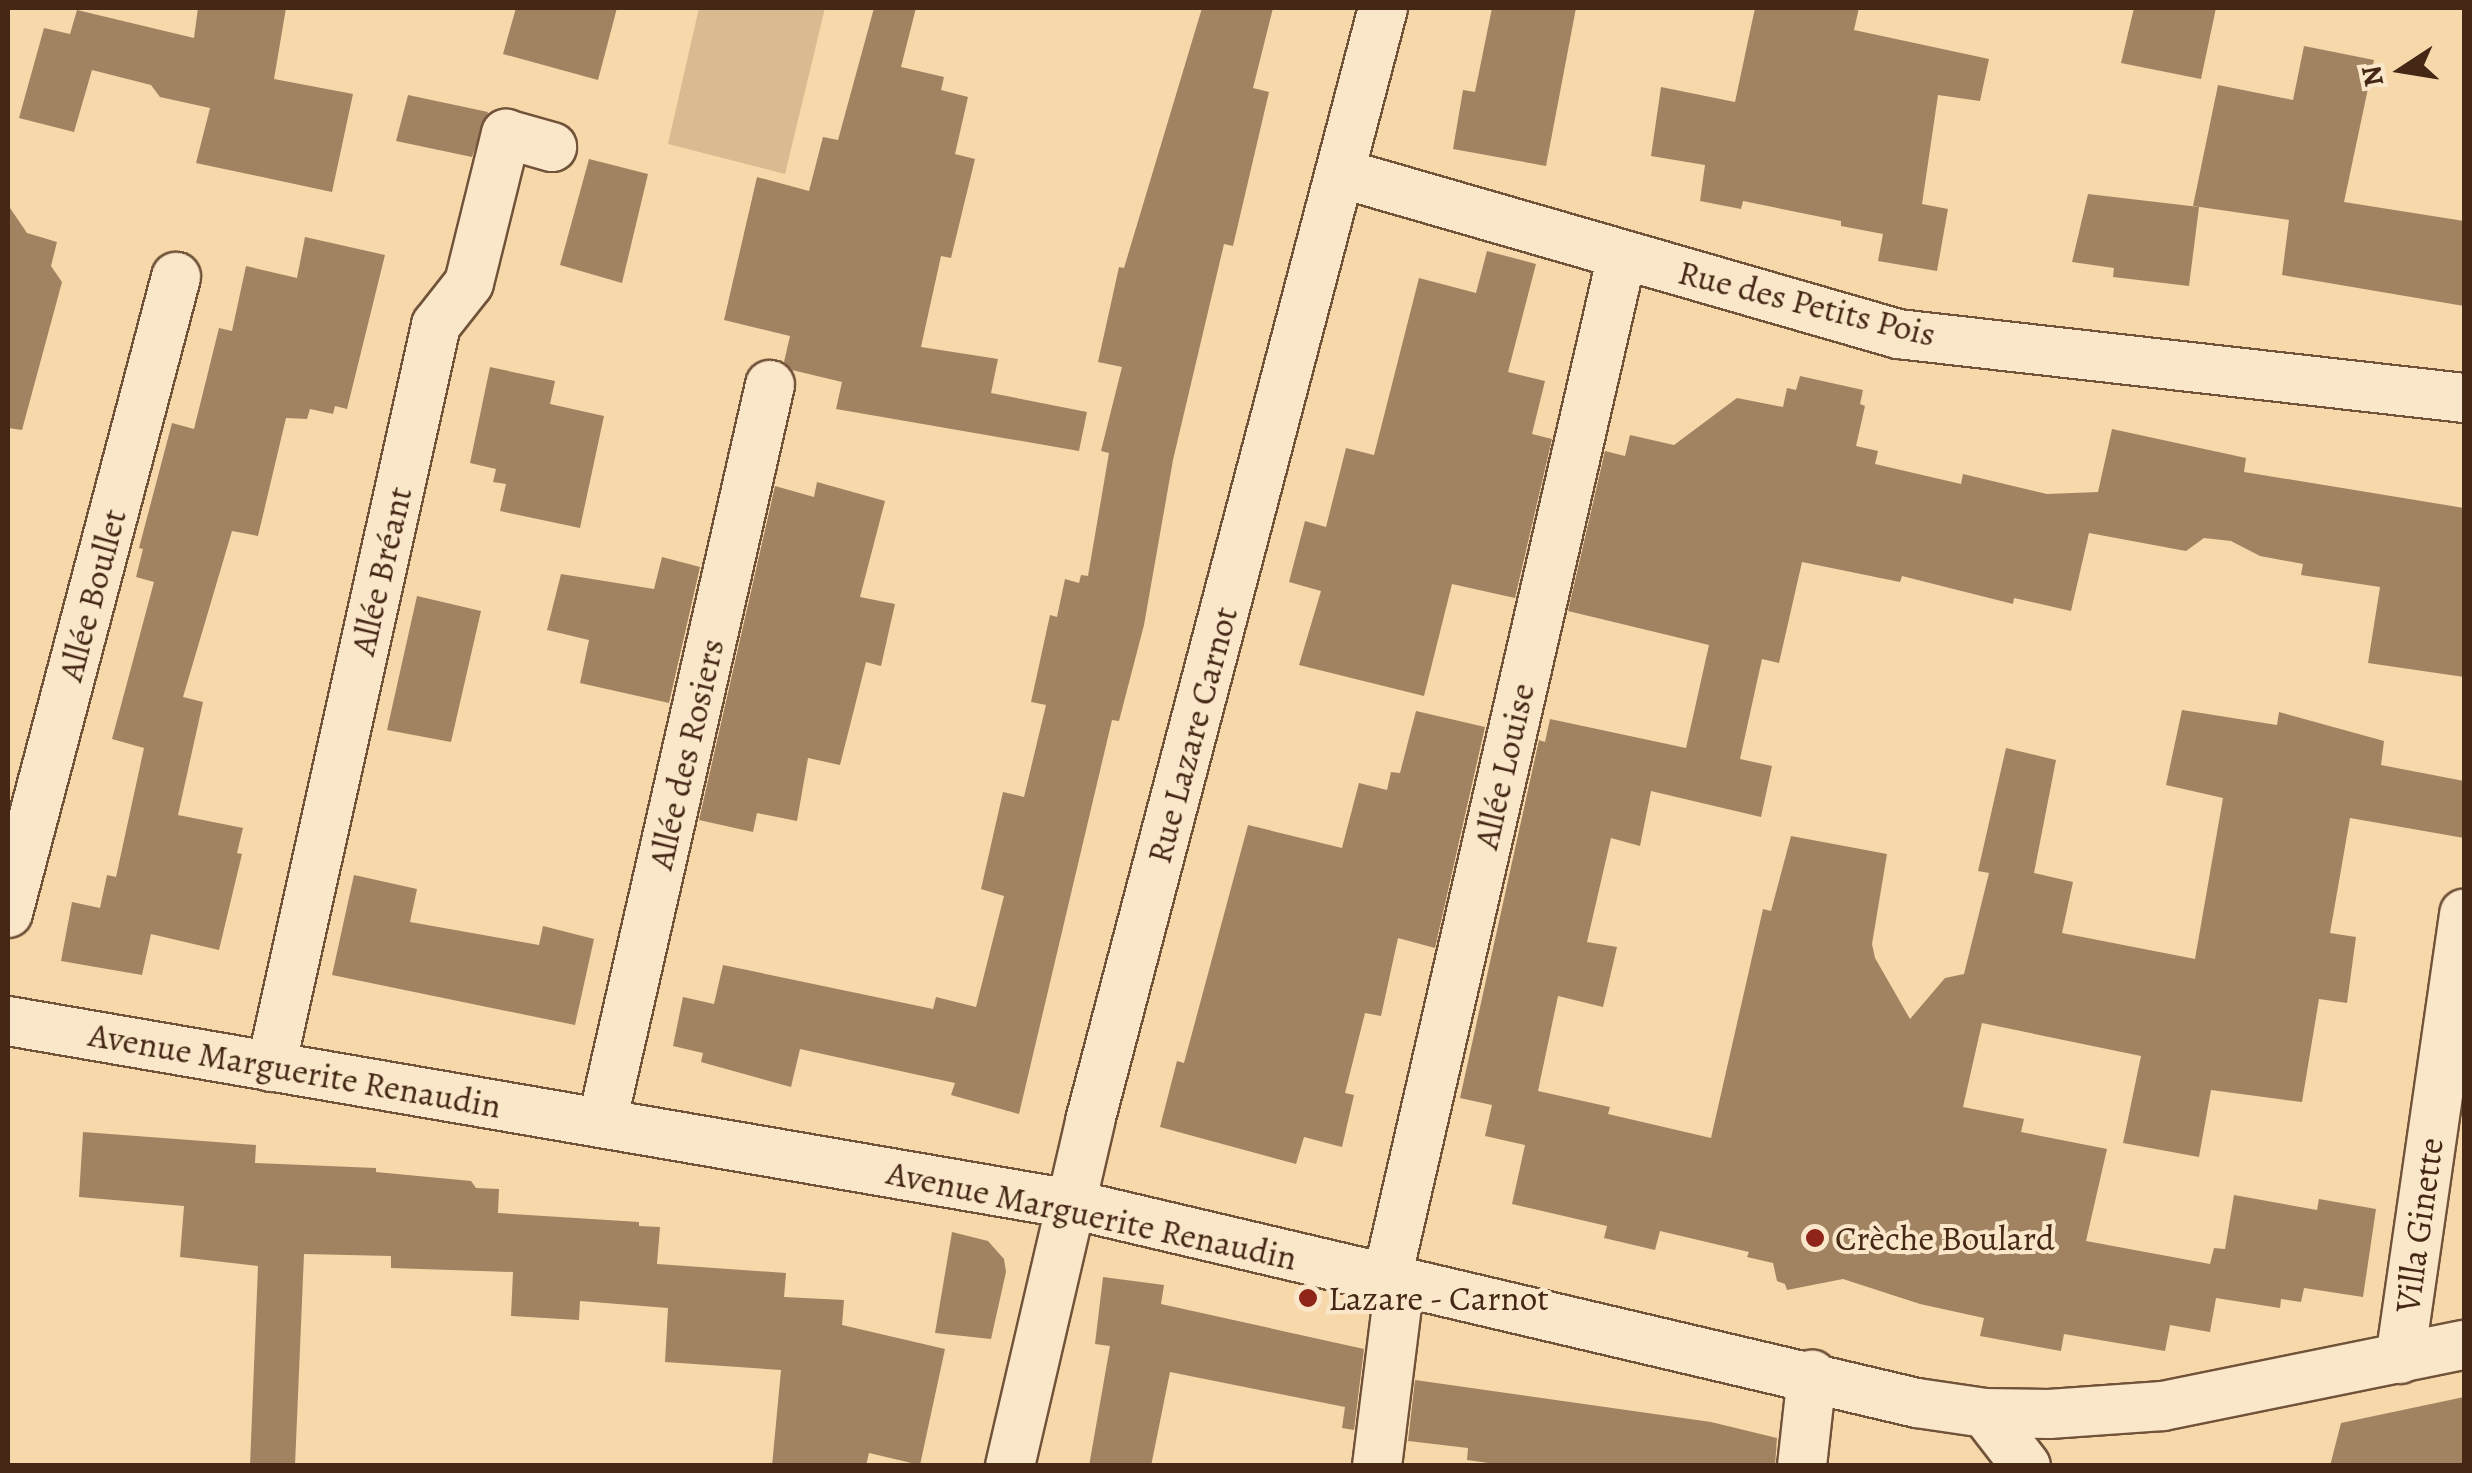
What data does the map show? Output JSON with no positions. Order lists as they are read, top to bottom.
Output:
{
  "streets": {
    "street": [
      "Rue des Petits Pois",
      "Allée Bréant",
      "Allée Boullet",
      "Rue Lazare Carnot",
      "Allée des Rosiers",
      "Allée Louise",
      "Avenue Marguerite Renaudin",
      "Villa Ginette"
    ]
  },
  "crossings": [
    ["Rue des Petits Pois", "Rue Lazare Carnot"],
    ["Rue des Petits Pois", "Allée Louise"],
    ["Allée Bréant", "Avenue Marguerite Renaudin"],
    ["Rue Lazare Carnot", "Avenue Marguerite Renaudin"],
    ["Allée des Rosiers", "Avenue Marguerite Renaudin"],
    ["Allée Louise", "Avenue Marguerite Renaudin"],
    ["Avenue Marguerite Renaudin", "Villa Ginette"]
  ],
  "places": ["Crèche Boulard", "Lazare - Carnot"],
  "north": "left"
}
